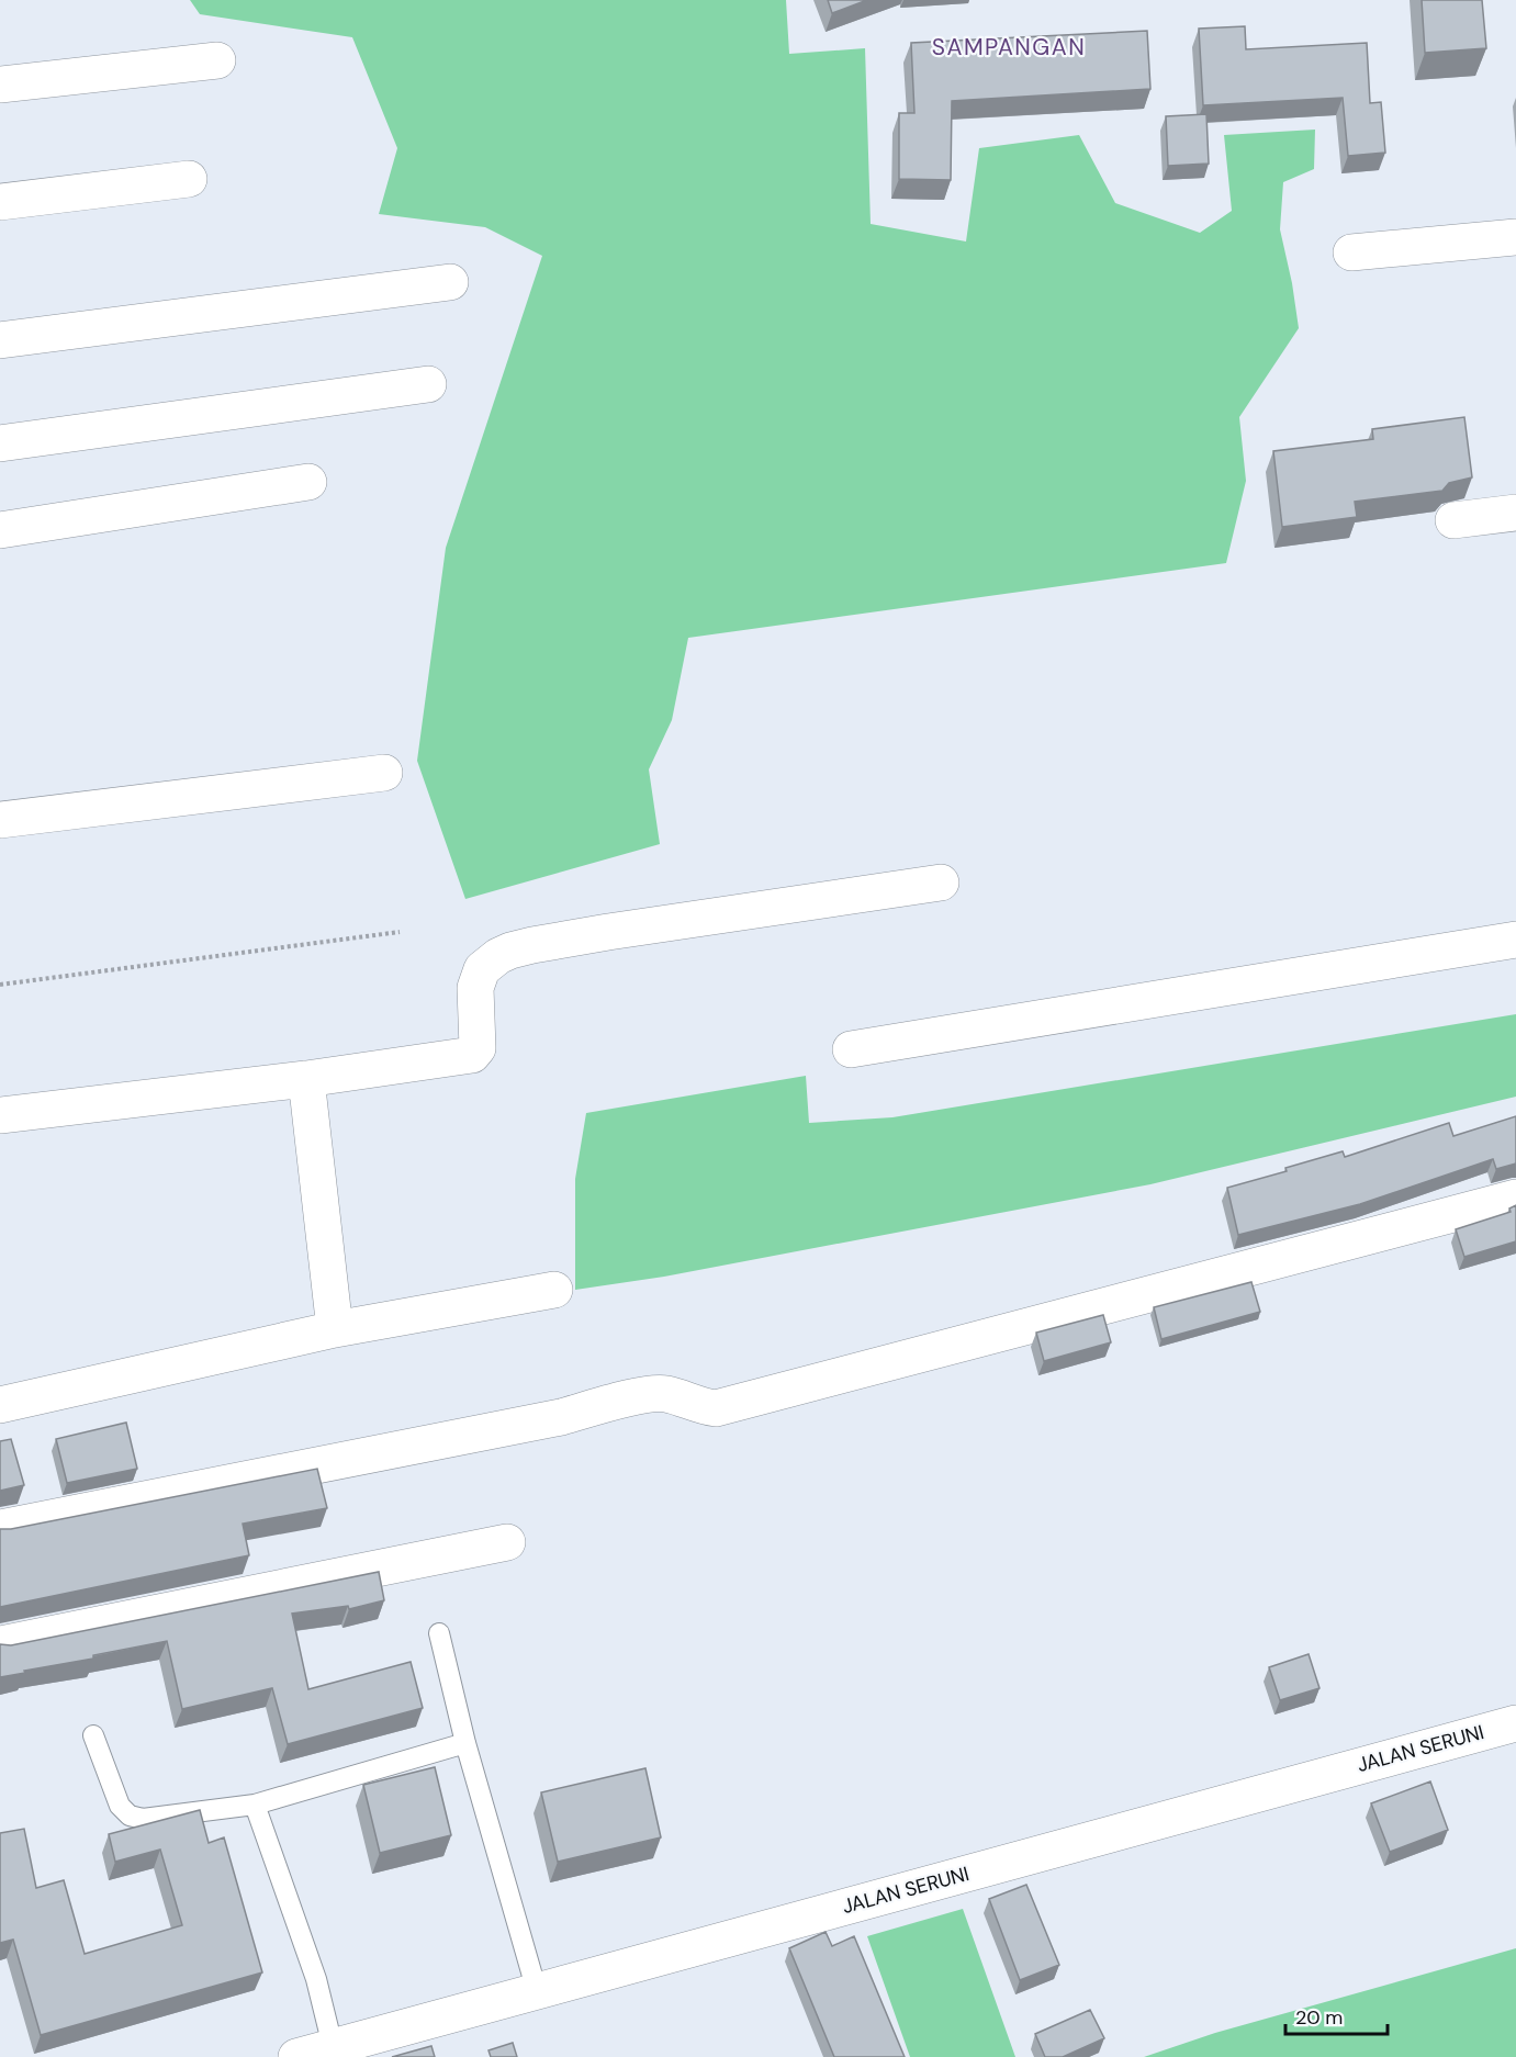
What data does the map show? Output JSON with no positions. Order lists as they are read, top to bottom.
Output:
{
  "streets": {
    "street": ["JALAN SERUNI"]
  },
  "districts": ["SAMPANGAN"],
  "scale_bar": "20 m"
}
